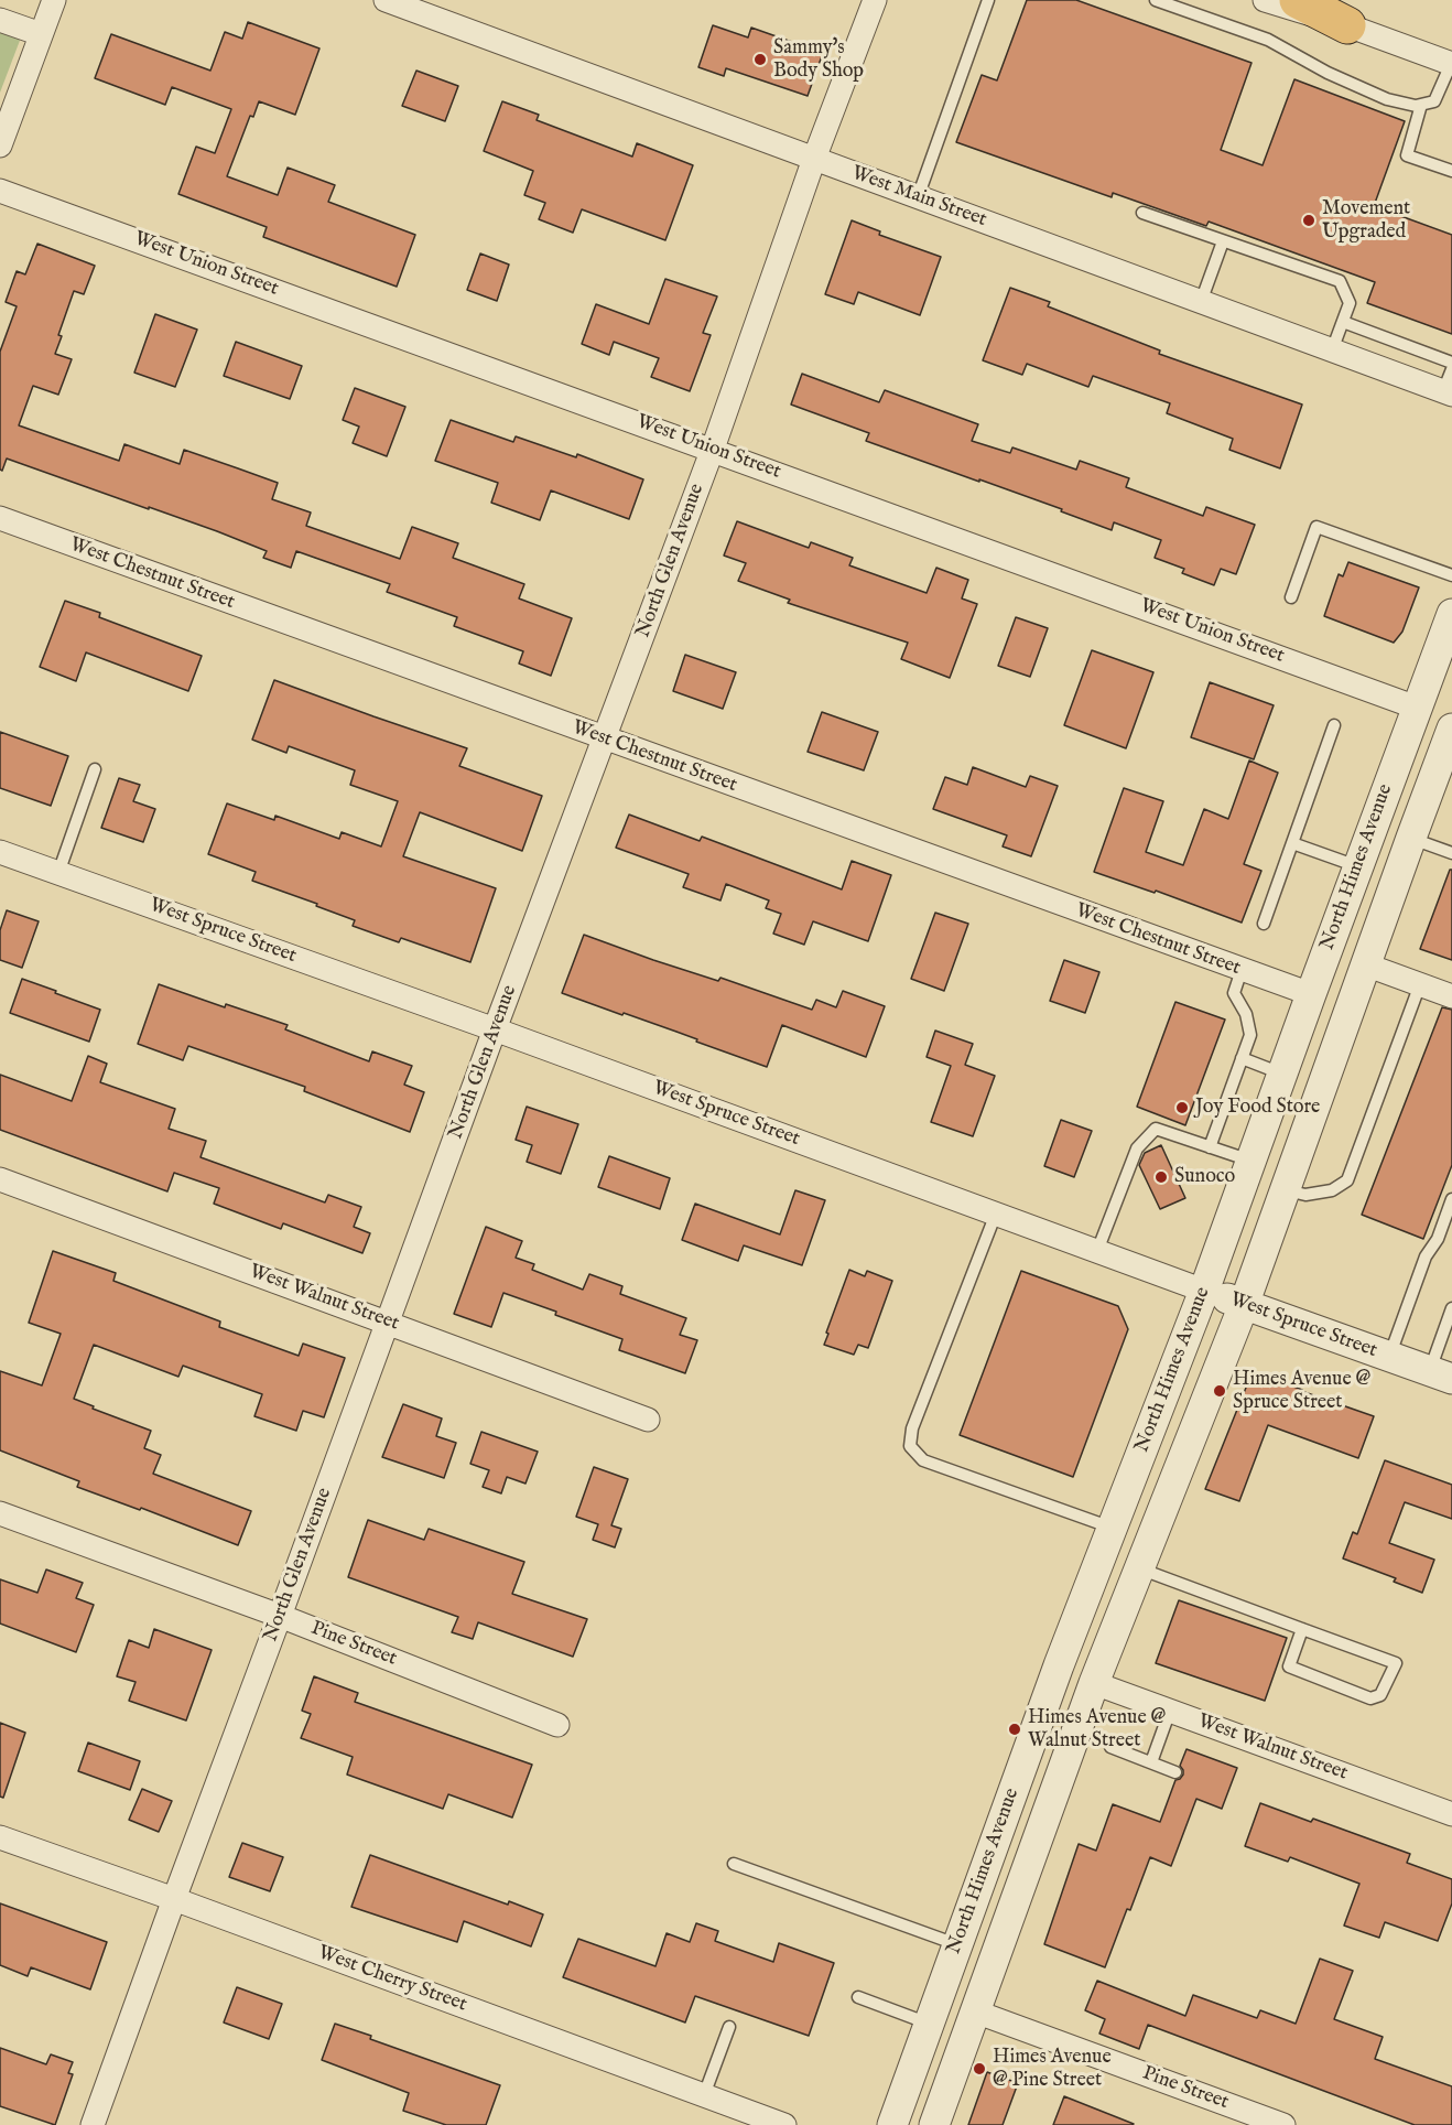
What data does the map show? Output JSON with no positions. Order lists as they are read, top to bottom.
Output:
{
  "streets": {
    "street": [
      "West Main Street",
      "West Union Street",
      "North Glen Avenue",
      "West Chestnut Street",
      "North Himes Avenue",
      "West Spruce Street",
      "West Walnut Street",
      "Pine Street",
      "West Cherry Street"
    ]
  },
  "crossings": [
    ["West Main Street", "North Glen Avenue"],
    ["West Union Street", "North Glen Avenue"],
    ["West Union Street", "North Himes Avenue"],
    ["North Glen Avenue", "West Chestnut Street"],
    ["North Glen Avenue", "West Spruce Street"],
    ["North Glen Avenue", "West Walnut Street"],
    ["North Glen Avenue", "Pine Street"],
    ["North Glen Avenue", "West Cherry Street"],
    ["West Chestnut Street", "North Himes Avenue"],
    ["North Himes Avenue", "West Spruce Street"],
    ["North Himes Avenue", "West Walnut Street"],
    ["North Himes Avenue", "Pine Street"]
  ],
  "places": [
    "Sammy's Body Shop",
    "Movement Upgraded",
    "Joy Food Store",
    "Sunoco",
    "Himes Avenue @ Spruce Street",
    "Himes Avenue @ Walnut Street",
    "Himes Avenue @ Pine Street"
  ]
}
